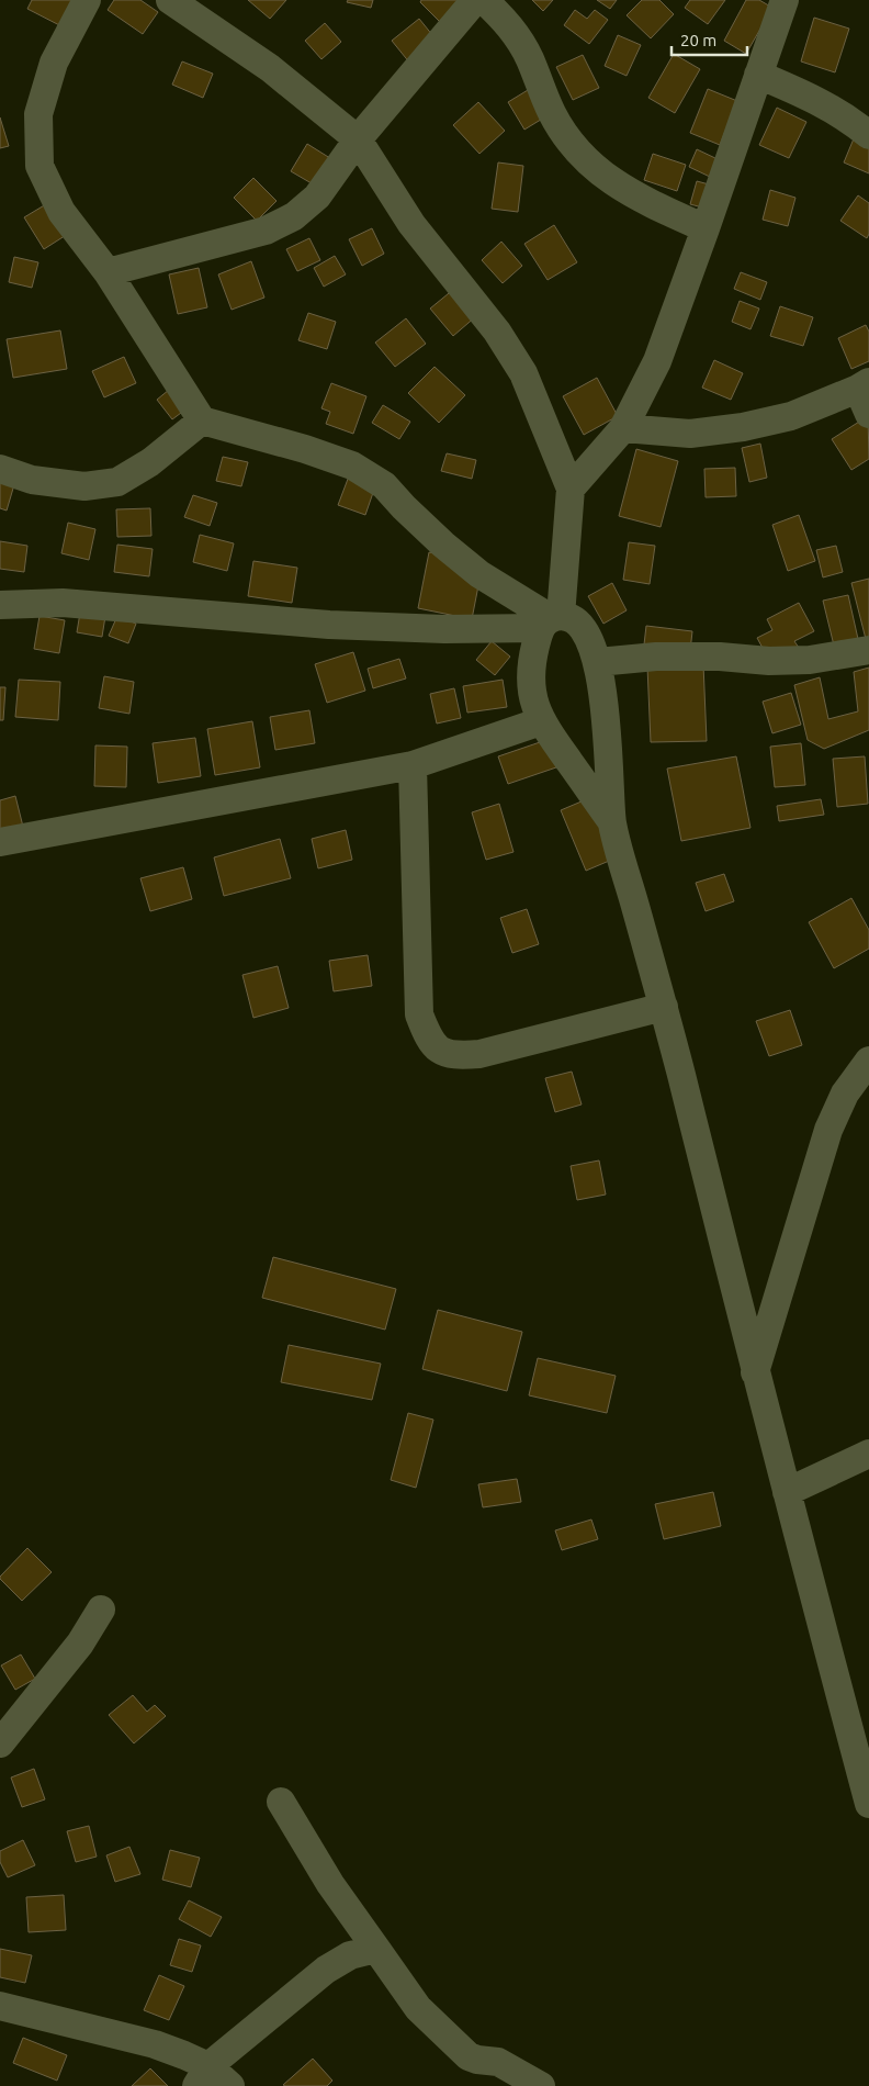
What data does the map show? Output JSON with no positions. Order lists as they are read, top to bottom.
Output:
{
  "scale_bar": "20 m"
}
